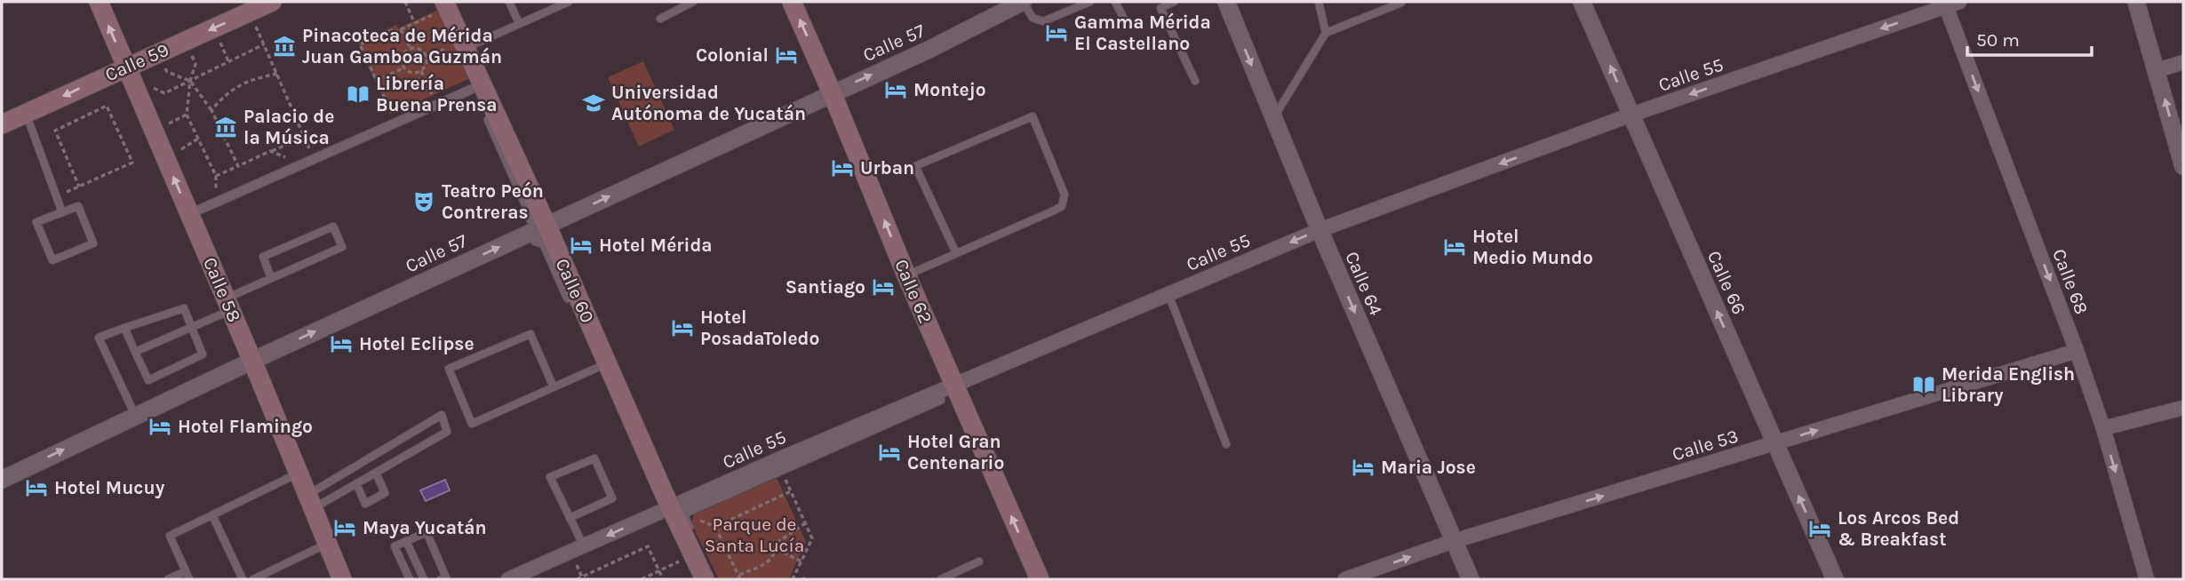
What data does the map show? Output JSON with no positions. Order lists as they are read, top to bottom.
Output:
{
  "streets": {
    "main road": [
      "Calle 59",
      "Calle 58",
      "Calle 60",
      "Calle 62"
    ],
    "street": [
      "Calle 57",
      "Calle 55",
      "Calle 68",
      "Calle 66",
      "Calle 64",
      "Calle 53"
    ]
  },
  "crossings": [
    ["Calle 57", "Calle 58"],
    ["Calle 57", "Calle 60"],
    ["Calle 57", "Calle 62"],
    ["Calle 59", "Calle 58"],
    ["Calle 55", "Calle 68"],
    ["Calle 55", "Calle 66"],
    ["Calle 55", "Calle 64"],
    ["Calle 55", "Calle 60"],
    ["Calle 55", "Calle 62"],
    ["Calle 68", "Calle 53"],
    ["Calle 66", "Calle 53"],
    ["Calle 64", "Calle 53"]
  ],
  "one_way": [
    "Calle 57",
    "Calle 59",
    "Calle 55",
    "Calle 68",
    "Calle 66",
    "Calle 64",
    "Calle 58",
    "Calle 62",
    "Calle 53"
  ],
  "parks": ["Parque de Santa Lucía"],
  "places": {
    "hotel": [
      "Gamma Mérida El Castellano",
      "Colonial",
      "Montejo",
      "Urban",
      "Hotel Mérida",
      "Hotel Medio Mundo",
      "Santiago",
      "Hotel PosadaToledo",
      "Hotel Eclipse",
      "Hotel Flamingo",
      "Hotel Gran Centenario",
      "Maria Jose",
      "Hotel Mucuy",
      "Maya Yucatán",
      "Los Arcos Bed & Breakfast"
    ],
    "museum": ["Pinacoteca de Mérida Juan Gamboa Guzmán", "Palacio de la Música"],
    "library": ["Librería Buena Prensa", "Merida English Library"],
    "school or university": ["Universidad Autónoma de Yucatán"],
    "theatre": ["Teatro Peón Contreras"]
  },
  "scale_bar": "50 m"
}
